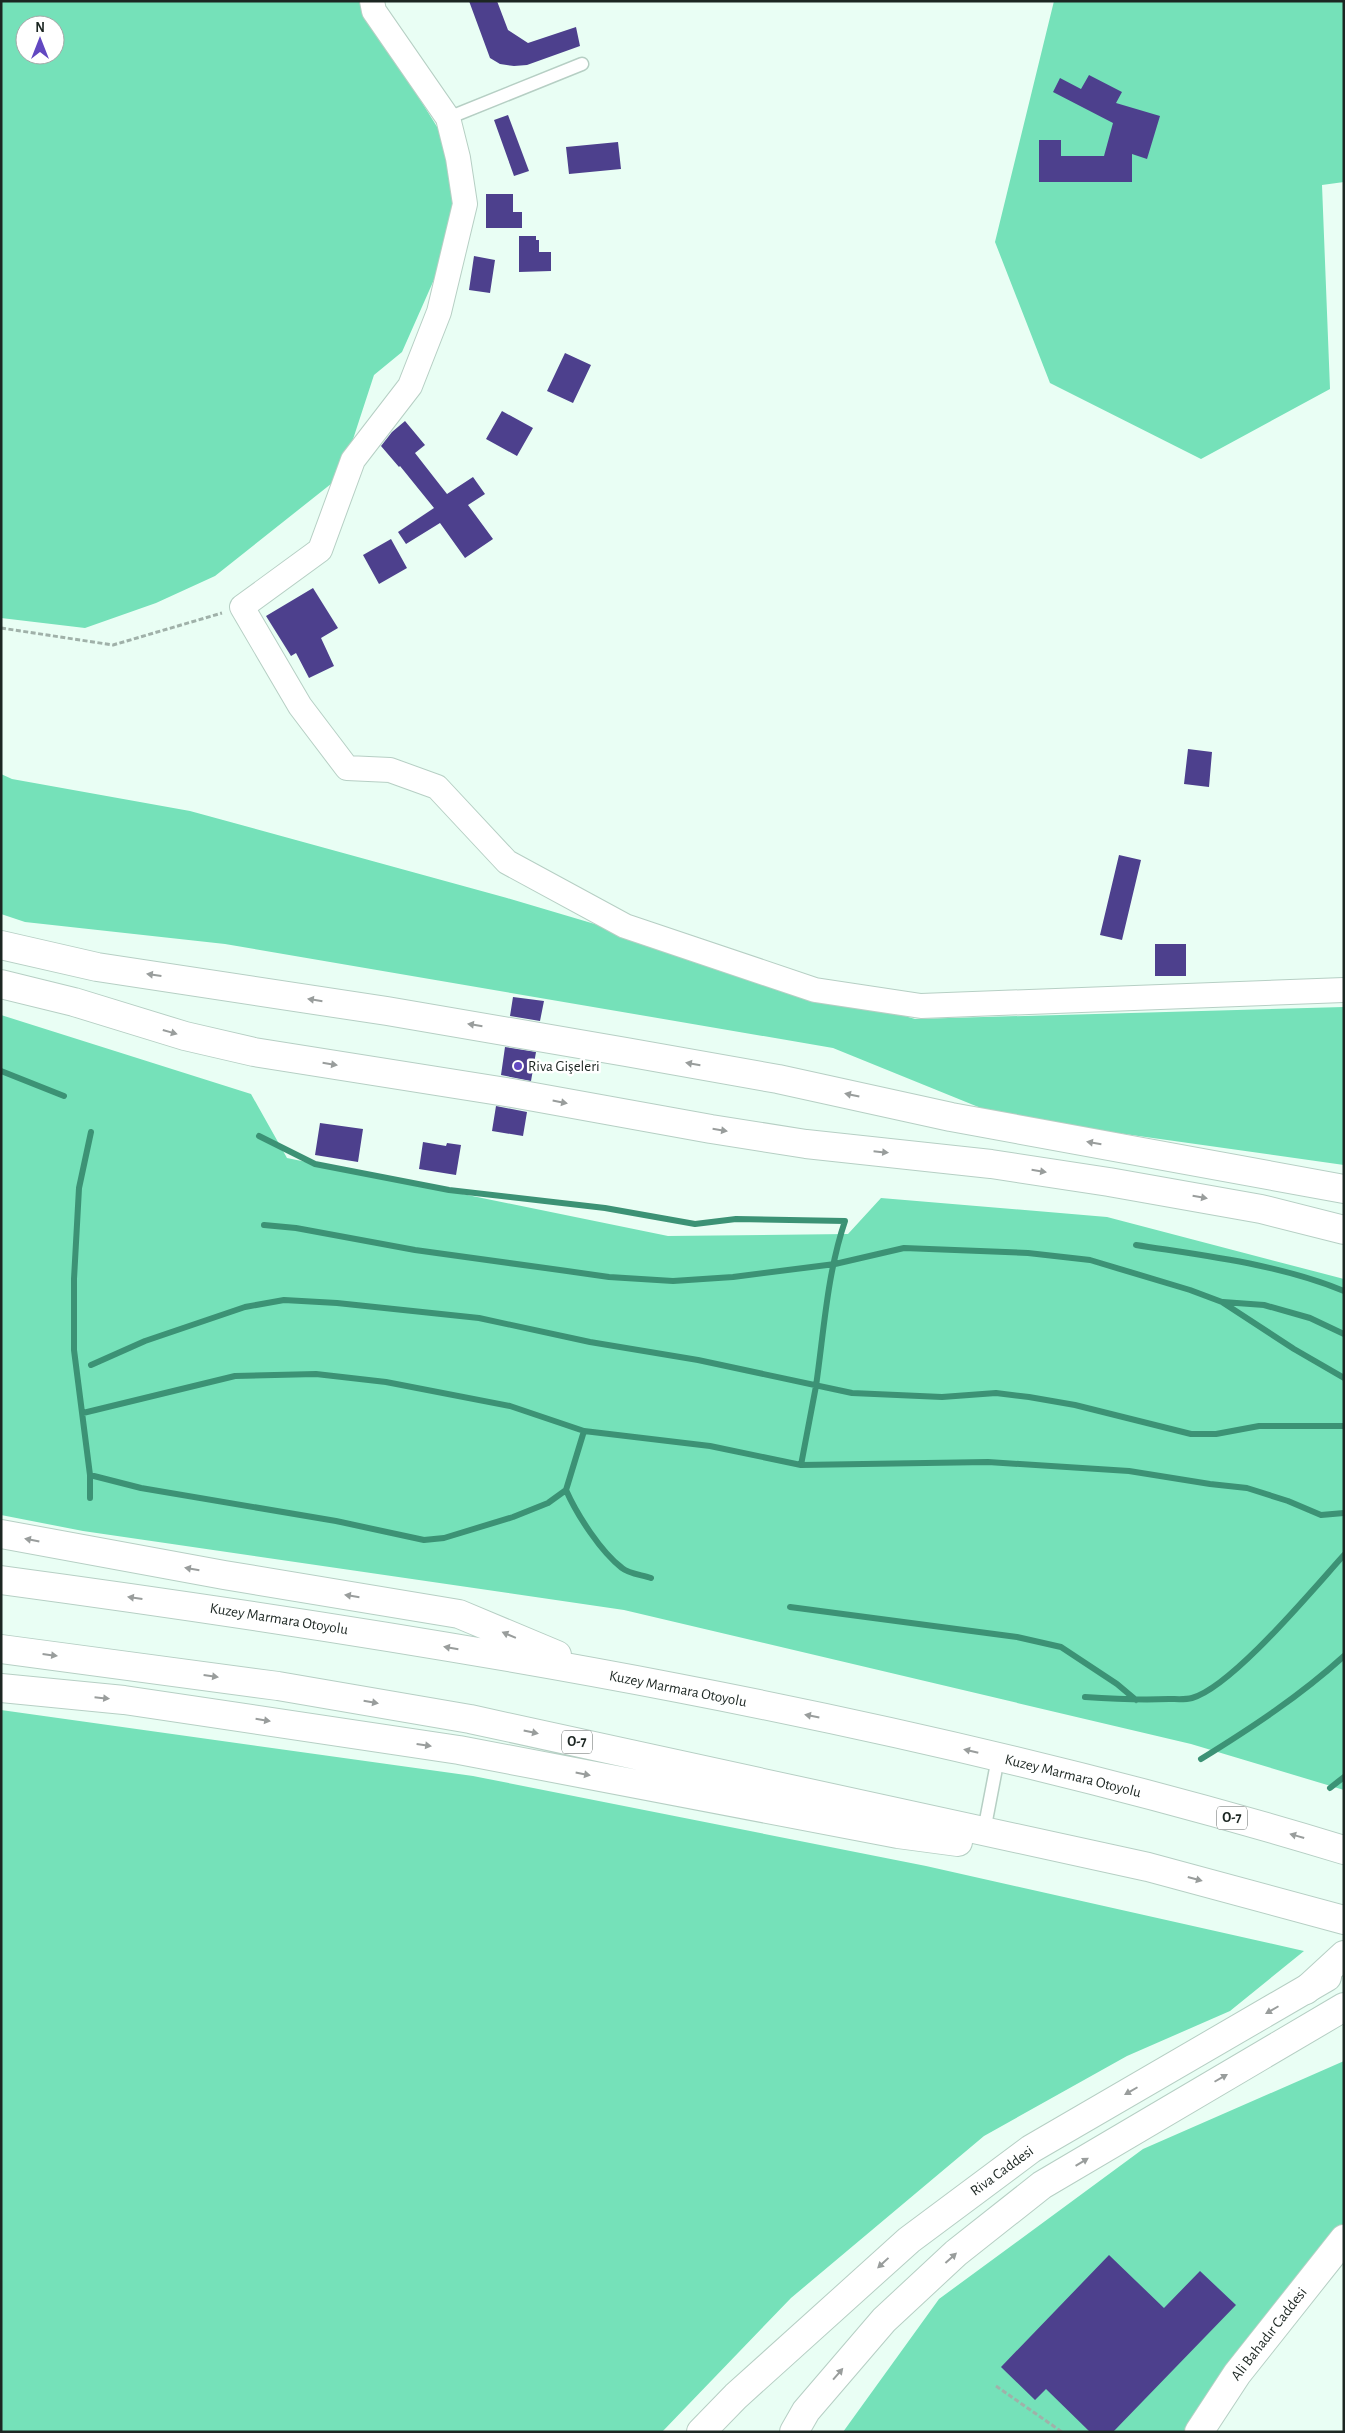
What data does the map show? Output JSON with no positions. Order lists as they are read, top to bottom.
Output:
{
  "streets": {
    "main road": [
      "Kuzey Marmara Otoyolu",
      "O-7",
      "Riva Caddesi",
      "Ali Bahadır Caddesi"
    ]
  },
  "places": ["Riva Gişeleri"],
  "north": "top"
}
